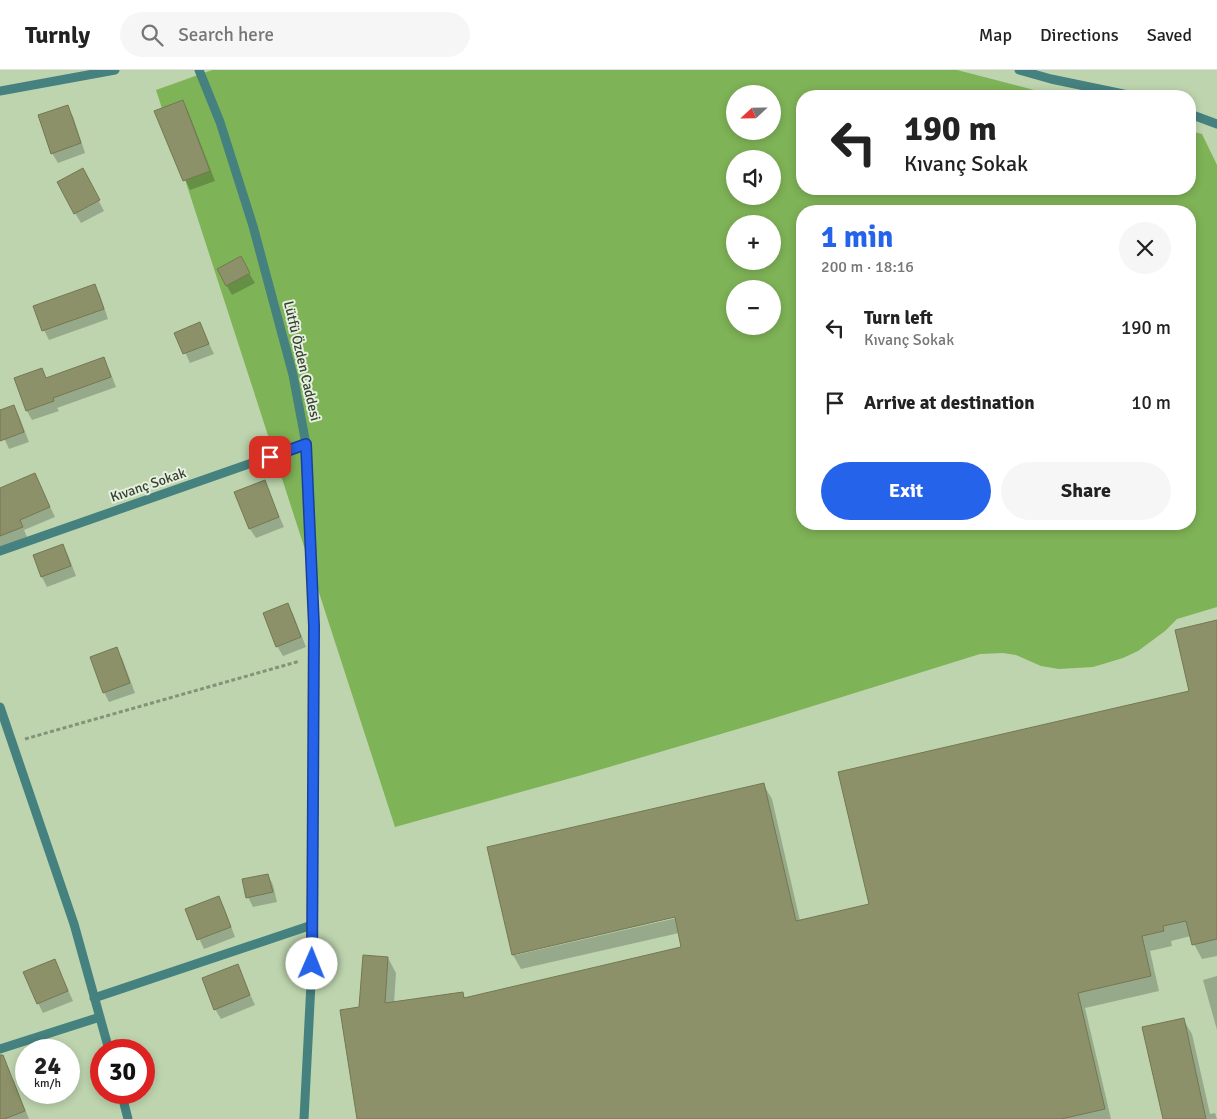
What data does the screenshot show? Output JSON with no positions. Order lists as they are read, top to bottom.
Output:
{
  "streets": {
    "street": ["Lütfü Özden Caddesi", "Kıvanç Sokak"]
  },
  "crossings": [
    ["Lütfü Özden Caddesi", "Kıvanç Sokak"]
  ],
  "north": "left",
  "page": {
    "header": "Turnly",
    "search": "Search here",
    "nav": ["Map", "Directions", "Saved"],
    "map_buttons": ["+", "−"],
    "turn": ["190 m", "Kıvanç Sokak"],
    "heading": ["1 min", "200 m · 18:16"],
    "list": [
      {
        "name": "Turn left",
        "note": "Kıvanç Sokak",
        "value": "190 m"
      },
      {
        "name": "Arrive at destination",
        "value": "10 m"
      }
    ],
    "buttons": ["Exit", "Share"],
    "speed": "24 km/h",
    "limit": "30"
  }
}
